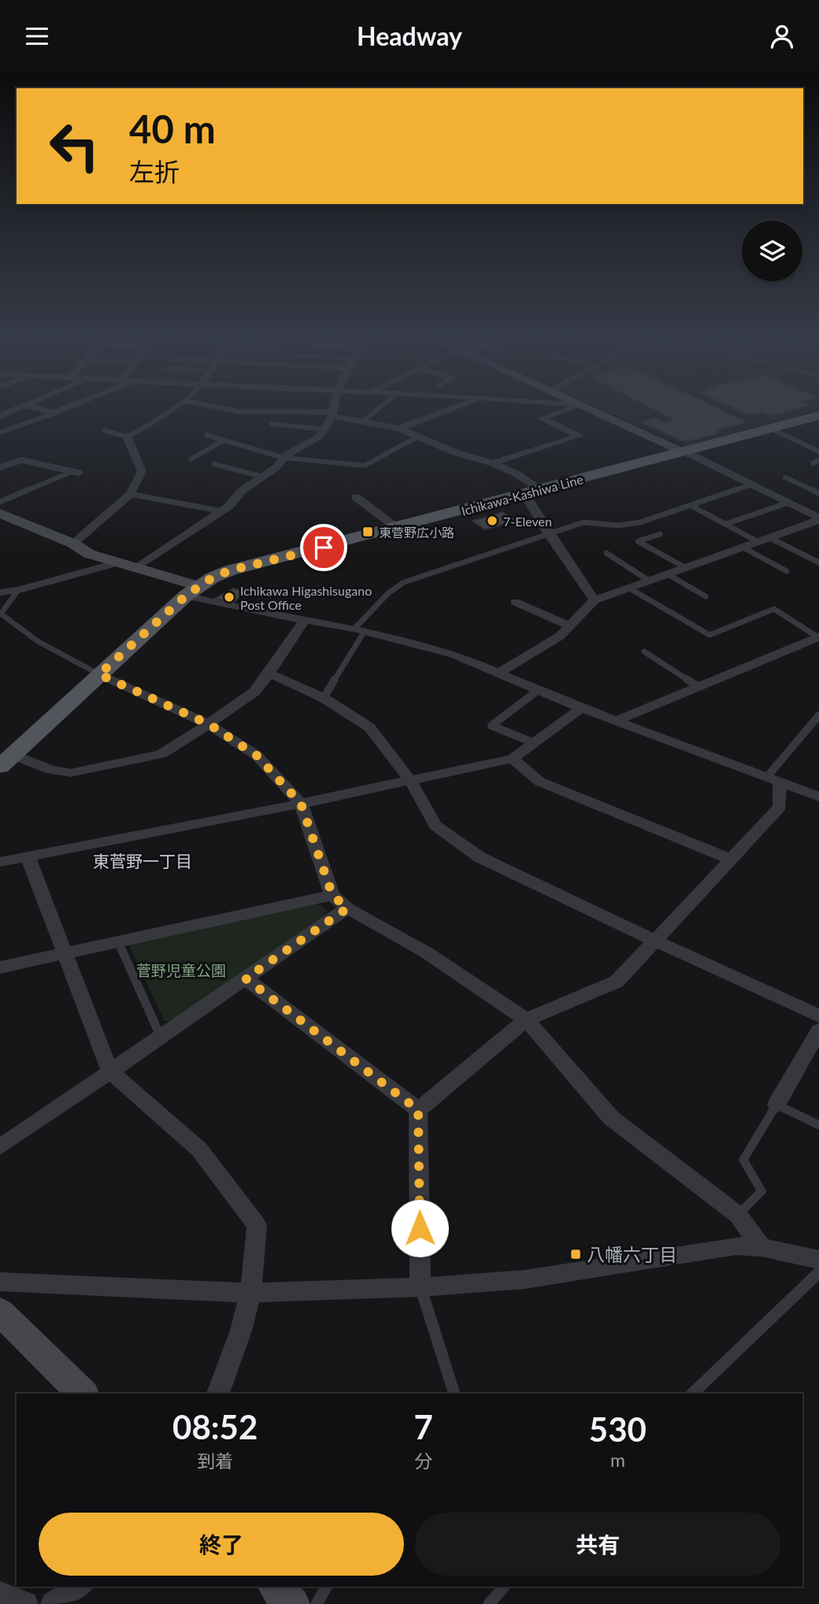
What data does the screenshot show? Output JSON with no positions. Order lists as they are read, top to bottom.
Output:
{
  "streets": {
    "main road": ["Ichikawa-Kashiwa Line"]
  },
  "districts": ["東菅野一丁目"],
  "parks": ["菅野児童公園"],
  "places": {
    "other": ["7-Eleven", "Ichikawa Higashisugano Post Office"],
    "transit": ["東菅野広小路", "八幡六丁目"]
  },
  "page": {
    "header": "Headway",
    "turn": ["40 m", "左折"],
    "eta": [
      "08:52",
      "到着",
      "7",
      "分",
      "530",
      "m"
    ],
    "buttons": ["終了", "共有"]
  }
}
